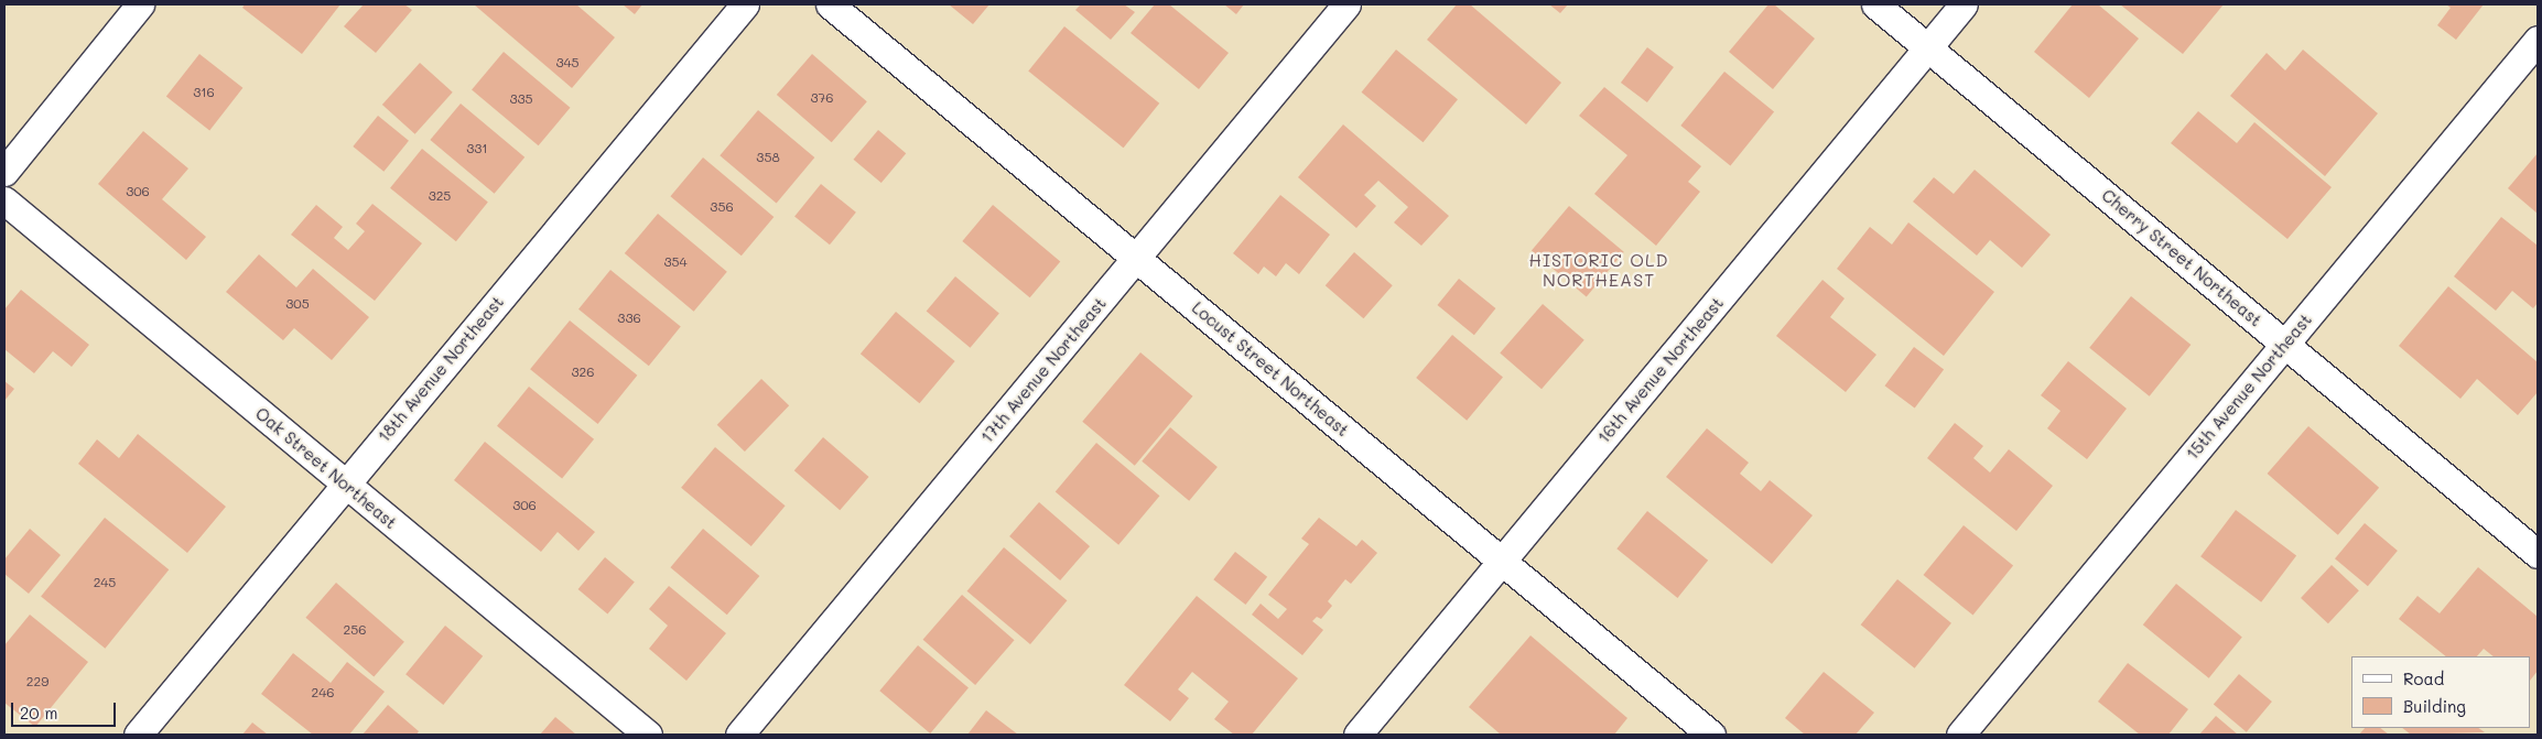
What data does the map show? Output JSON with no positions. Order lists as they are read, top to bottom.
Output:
{
  "streets": {
    "street": [
      "Cherry Street Northeast",
      "18th Avenue Northeast",
      "Locust Street Northeast",
      "17th Avenue Northeast",
      "16th Avenue Northeast",
      "15th Avenue Northeast",
      "Oak Street Northeast"
    ]
  },
  "crossings": [
    ["Cherry Street Northeast", "16th Avenue Northeast"],
    ["Cherry Street Northeast", "15th Avenue Northeast"],
    ["18th Avenue Northeast", "Oak Street Northeast"],
    ["Locust Street Northeast", "17th Avenue Northeast"],
    ["Locust Street Northeast", "16th Avenue Northeast"]
  ],
  "districts": ["HISTORIC OLD NORTHEAST"],
  "house_numbers": [
    "345",
    "316",
    "376",
    "335",
    "331",
    "358",
    "306",
    "325",
    "356",
    "354",
    "305",
    "336",
    "326",
    "306",
    "245",
    "256",
    "229",
    "246"
  ],
  "legend": ["Road", "Building"],
  "scale_bar": "20 m"
}
